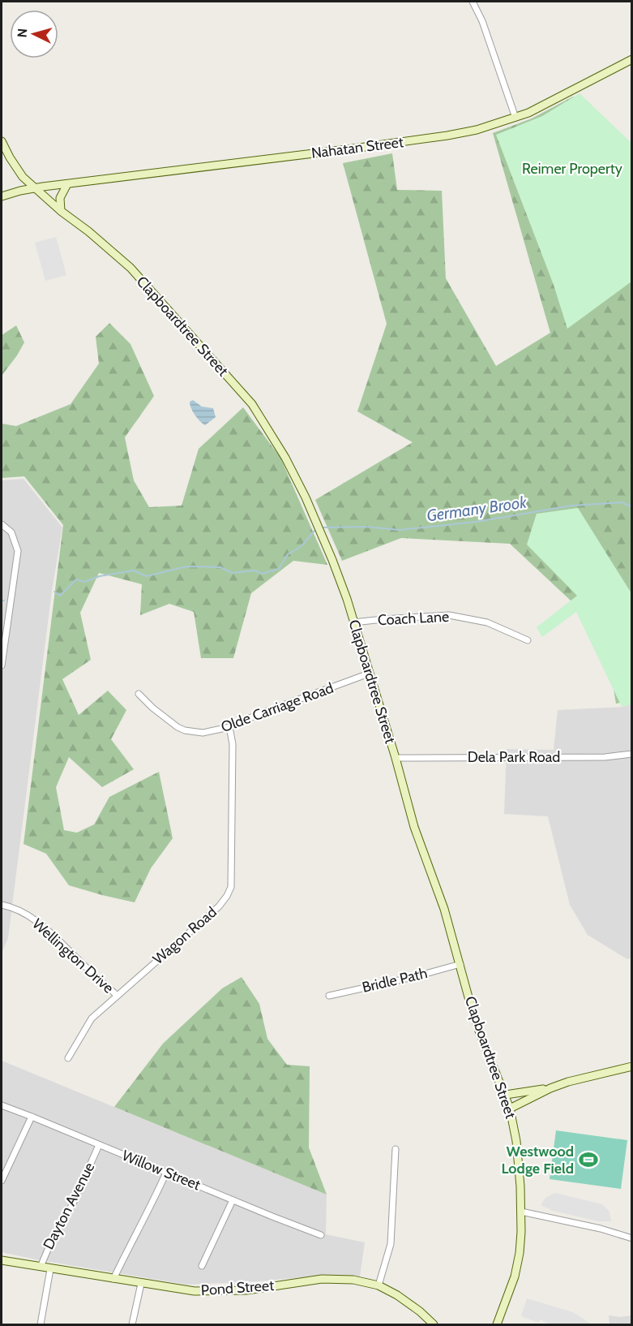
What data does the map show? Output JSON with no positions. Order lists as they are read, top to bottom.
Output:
{
  "streets": {
    "street": [
      "Nahatan Street",
      "Clapboardtree Street",
      "Coach Lane",
      "Olde Carriage Road",
      "Dela Park Road",
      "Wagon Road",
      "Wellington Drive",
      "Bridle Path",
      "Willow Street",
      "Dayton Avenue",
      "Pond Street"
    ]
  },
  "crossings": [
    ["Nahatan Street", "Clapboardtree Street"],
    ["Clapboardtree Street", "Coach Lane"],
    ["Clapboardtree Street", "Olde Carriage Road"],
    ["Clapboardtree Street", "Dela Park Road"],
    ["Clapboardtree Street", "Bridle Path"],
    ["Olde Carriage Road", "Wagon Road"],
    ["Wagon Road", "Wellington Drive"],
    ["Willow Street", "Dayton Avenue"],
    ["Dayton Avenue", "Pond Street"]
  ],
  "water": ["Germany Brook"],
  "parks": ["Reimer Property"],
  "places": {
    "sports": ["Westwood Lodge Field"]
  },
  "north": "left"
}
